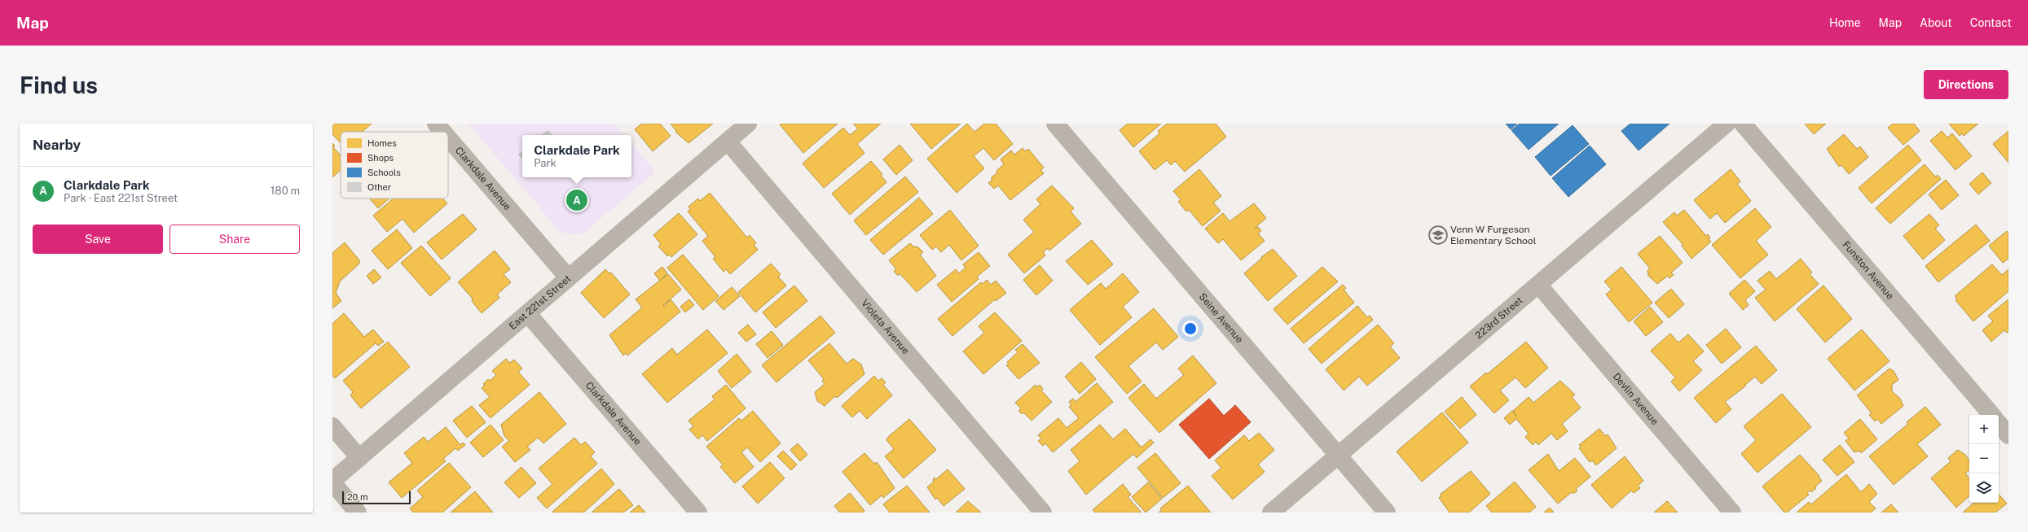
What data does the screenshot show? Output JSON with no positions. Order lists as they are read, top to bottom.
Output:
{
  "streets": {
    "street": [
      "Clarkdale Avenue",
      "Funston Avenue",
      "East 221st Street",
      "Seine Avenue",
      "223rd Street",
      "Violeta Avenue",
      "Devlin Avenue"
    ]
  },
  "crossings": [
    ["Clarkdale Avenue", "East 221st Street"],
    ["East 221st Street", "Violeta Avenue"],
    ["Seine Avenue", "223rd Street"],
    ["223rd Street", "Devlin Avenue"]
  ],
  "places": {
    "school or university": ["Venn W Furgeson Elementary School"]
  },
  "legend": [
    "Homes",
    "Shops",
    "Schools",
    "Other"
  ],
  "scale_bar": "20 m",
  "page": {
    "header": "Map",
    "nav": [
      "Home",
      "Map",
      "About",
      "Contact"
    ],
    "buttons": [
      "Directions",
      ["Save", "Share"]
    ],
    "title": "Find us",
    "heading": "Nearby",
    "popup": ["Clarkdale Park", "Park"],
    "list": [
      {
        "mark": "A",
        "name": "Clarkdale Park",
        "note": "Park · East 221st Street",
        "value": "180 m"
      }
    ],
    "pins": "A",
    "map_buttons": ["+", "−"],
    "scale": "20 m"
  }
}
